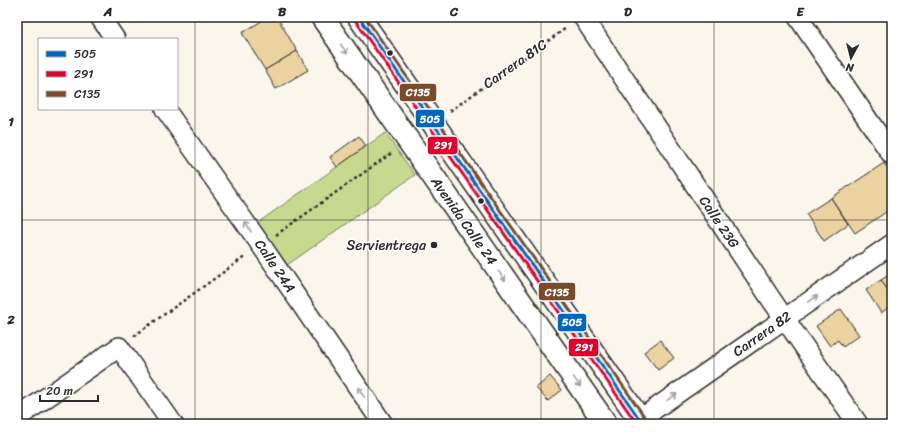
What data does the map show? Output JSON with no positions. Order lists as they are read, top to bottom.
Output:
{
  "streets": {
    "main road": ["Avenida Calle 24"],
    "street": ["Calle 23G", "Calle 24A", "Carrera 82"],
    "path": ["Carrera 81C"]
  },
  "crossings": [
    ["Carrera 81C", "Calle 23G"],
    ["Calle 23G", "Carrera 82"]
  ],
  "one_way": ["Calle 24A", "Carrera 82"],
  "places": ["Servientrega"],
  "lines": ["transit line 505", "transit line C135", "transit line 291"],
  "legend": ["505", "291", "C135"],
  "scale_bar": "20 m",
  "north": "bottom",
  "grid": {
    "columns": [
      "A",
      "B",
      "C",
      "D",
      "E"
    ],
    "rows": ["1", "2"]
  }
}
